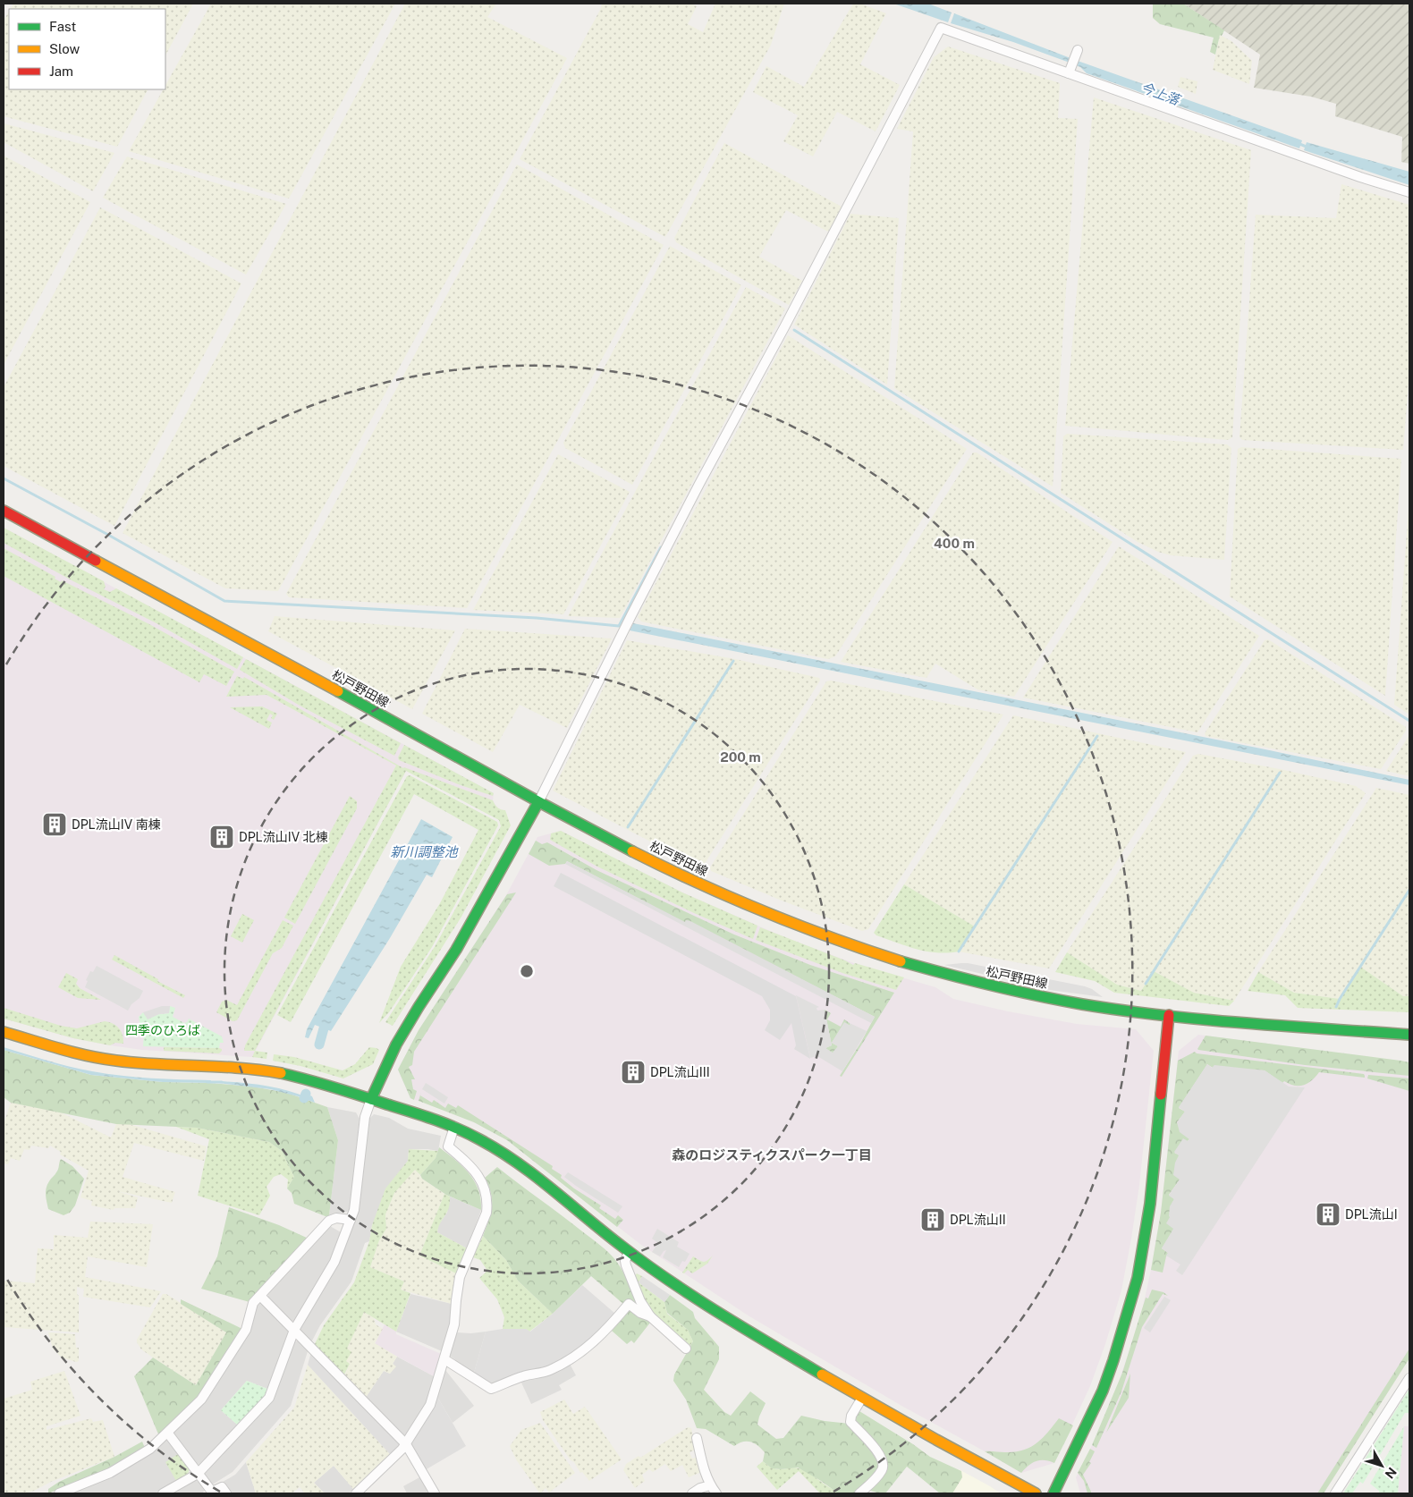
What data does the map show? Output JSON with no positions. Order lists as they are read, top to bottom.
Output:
{
  "streets": {
    "street": ["松戸野田線"]
  },
  "districts": ["森のロジスティクスパーク一丁目"],
  "water": ["今上落", "新川調整池"],
  "parks": ["四季のひろば"],
  "places": {
    "building": [
      "DPL流山IV 南棟",
      "DPL流山IV 北棟",
      "DPL流山III",
      "DPL流山I",
      "DPL流山II"
    ]
  },
  "legend": ["Fast", "Slow", "Jam"],
  "north": "bottom right",
  "rings": ["400 m", "200 m"]
}
